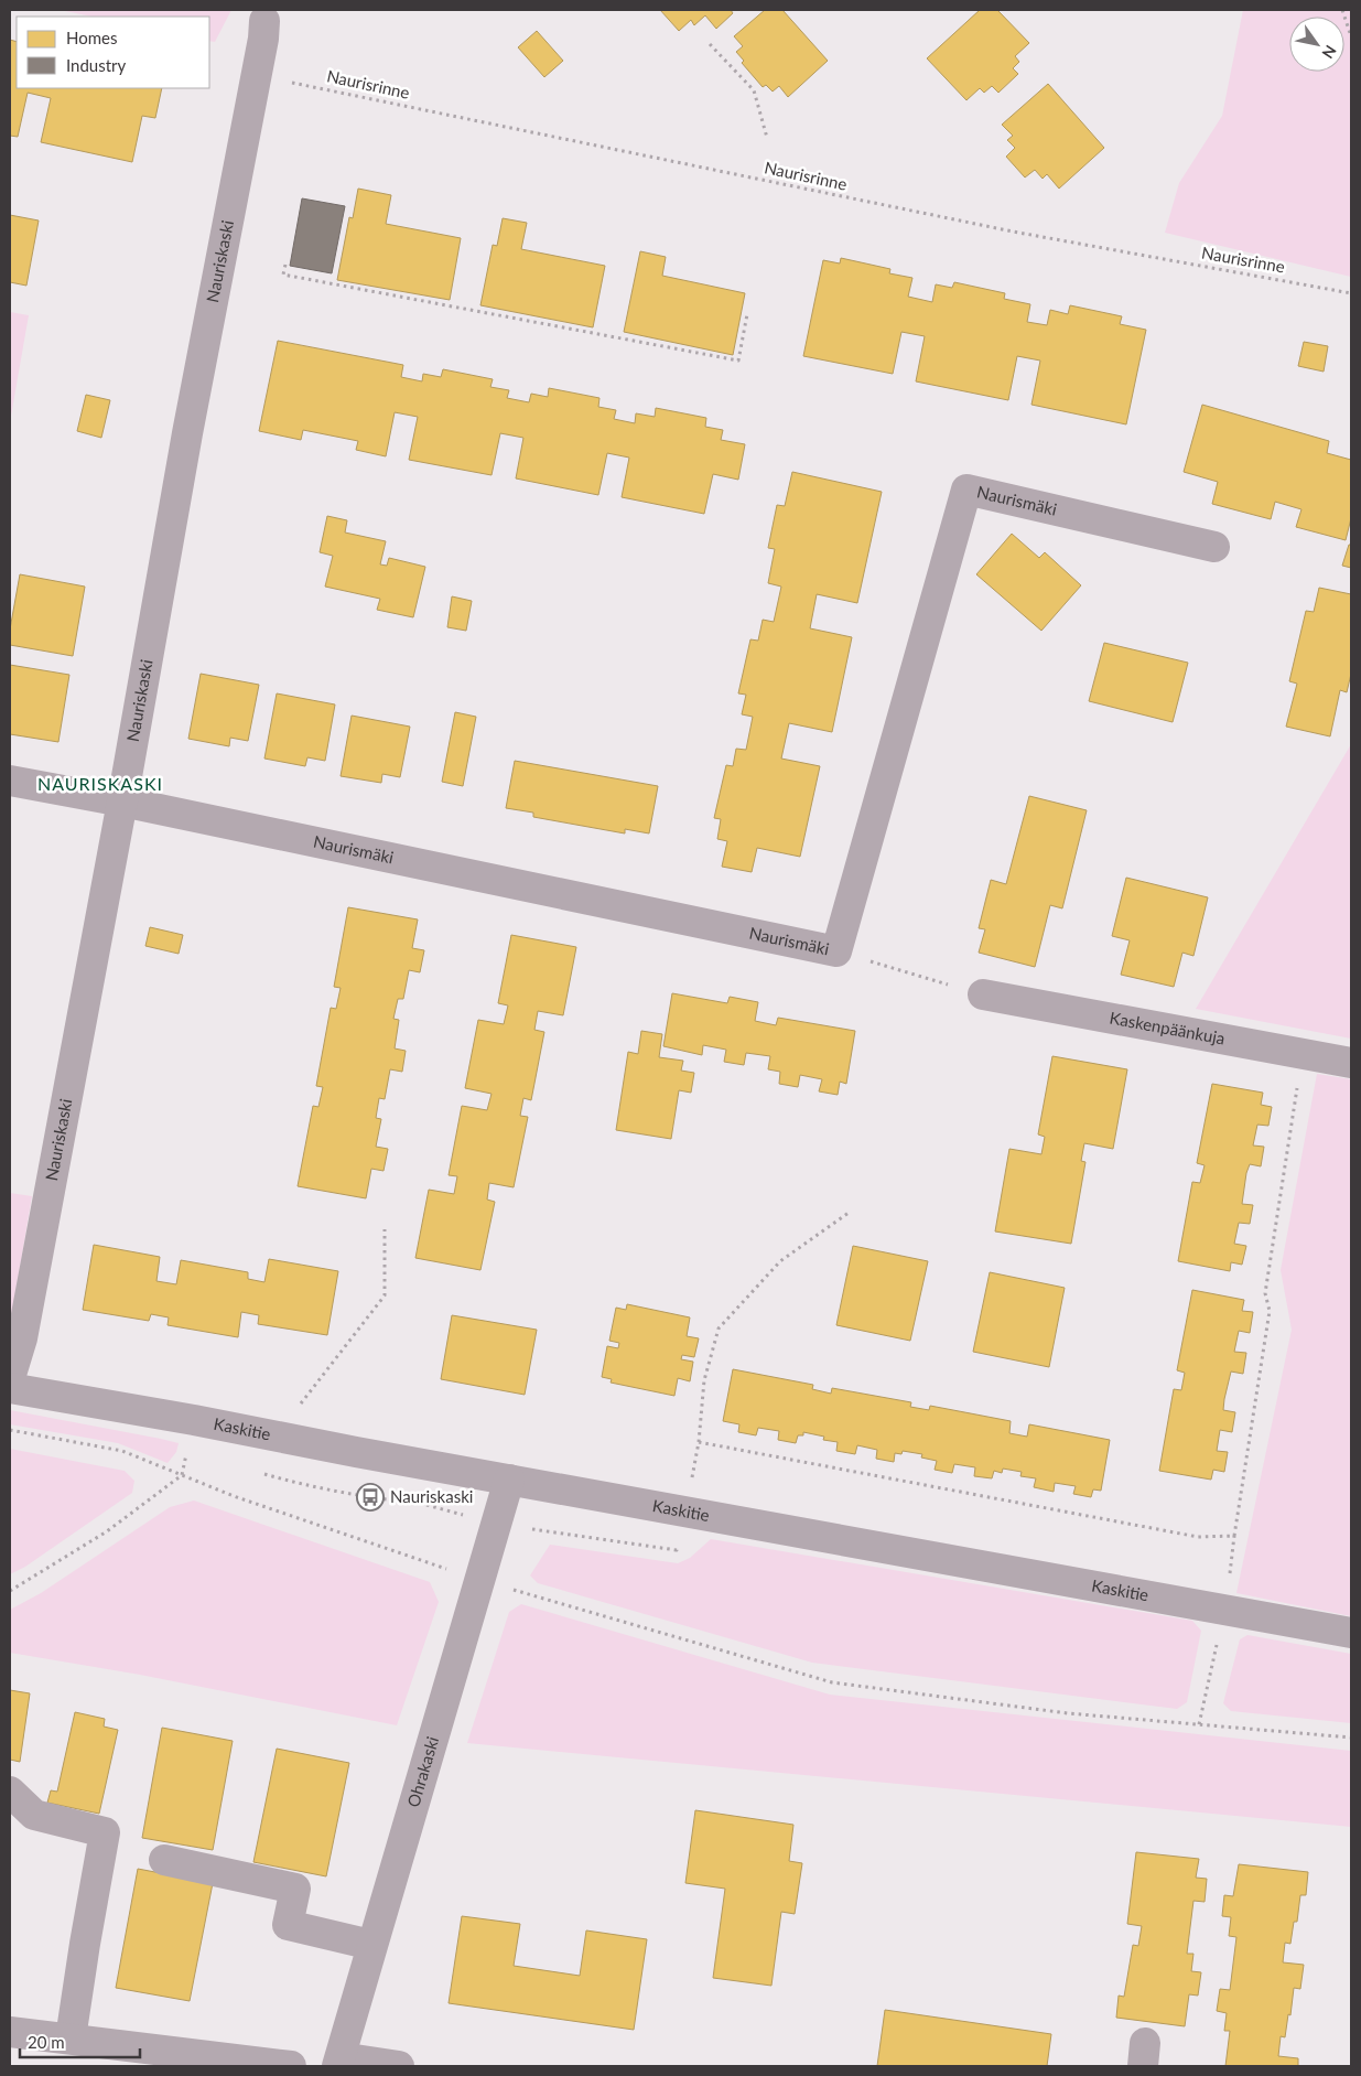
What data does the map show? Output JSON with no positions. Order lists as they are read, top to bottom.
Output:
{
  "streets": {
    "street": [
      "Nauriskaski",
      "Naurismäki",
      "Kaskenpäänkuja",
      "Kaskitie",
      "Ohrakaski"
    ],
    "path": ["Naurisrinne"]
  },
  "crossings": [
    ["Naurisrinne", "Nauriskaski"],
    ["Nauriskaski", "Naurismäki"],
    ["Kaskitie", "Ohrakaski"]
  ],
  "districts": ["NAURISKASKI"],
  "places": {
    "bus stop": ["Nauriskaski"]
  },
  "legend": ["Homes", "Industry"],
  "scale_bar": "20 m",
  "north": "bottom right"
}
